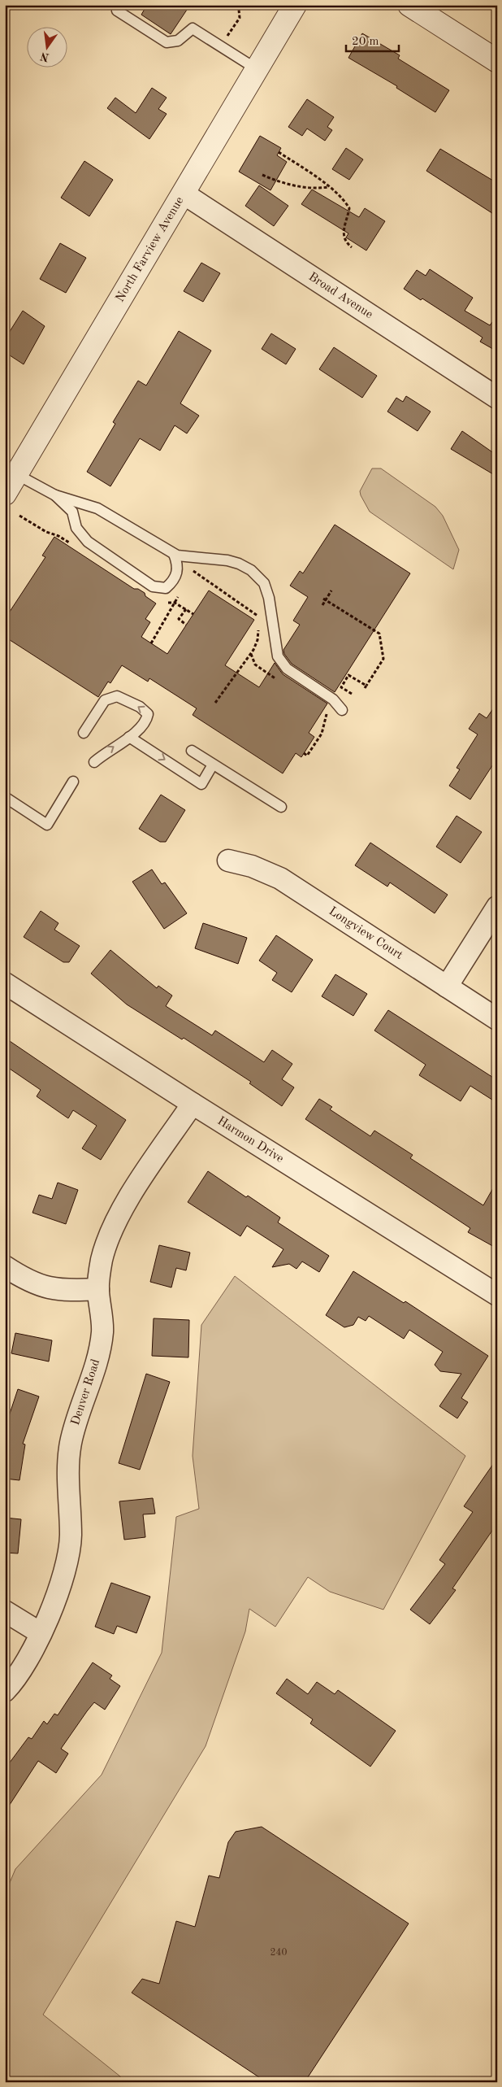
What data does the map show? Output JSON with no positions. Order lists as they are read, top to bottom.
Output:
{
  "streets": {
    "street": [
      "North Farview Avenue",
      "Broad Avenue",
      "Longview Court",
      "Harmon Drive",
      "Denver Road"
    ]
  },
  "crossings": [
    ["North Farview Avenue", "Broad Avenue"],
    ["Harmon Drive", "Denver Road"]
  ],
  "house_numbers": ["240"],
  "scale_bar": "20 m",
  "north": "bottom"
}
